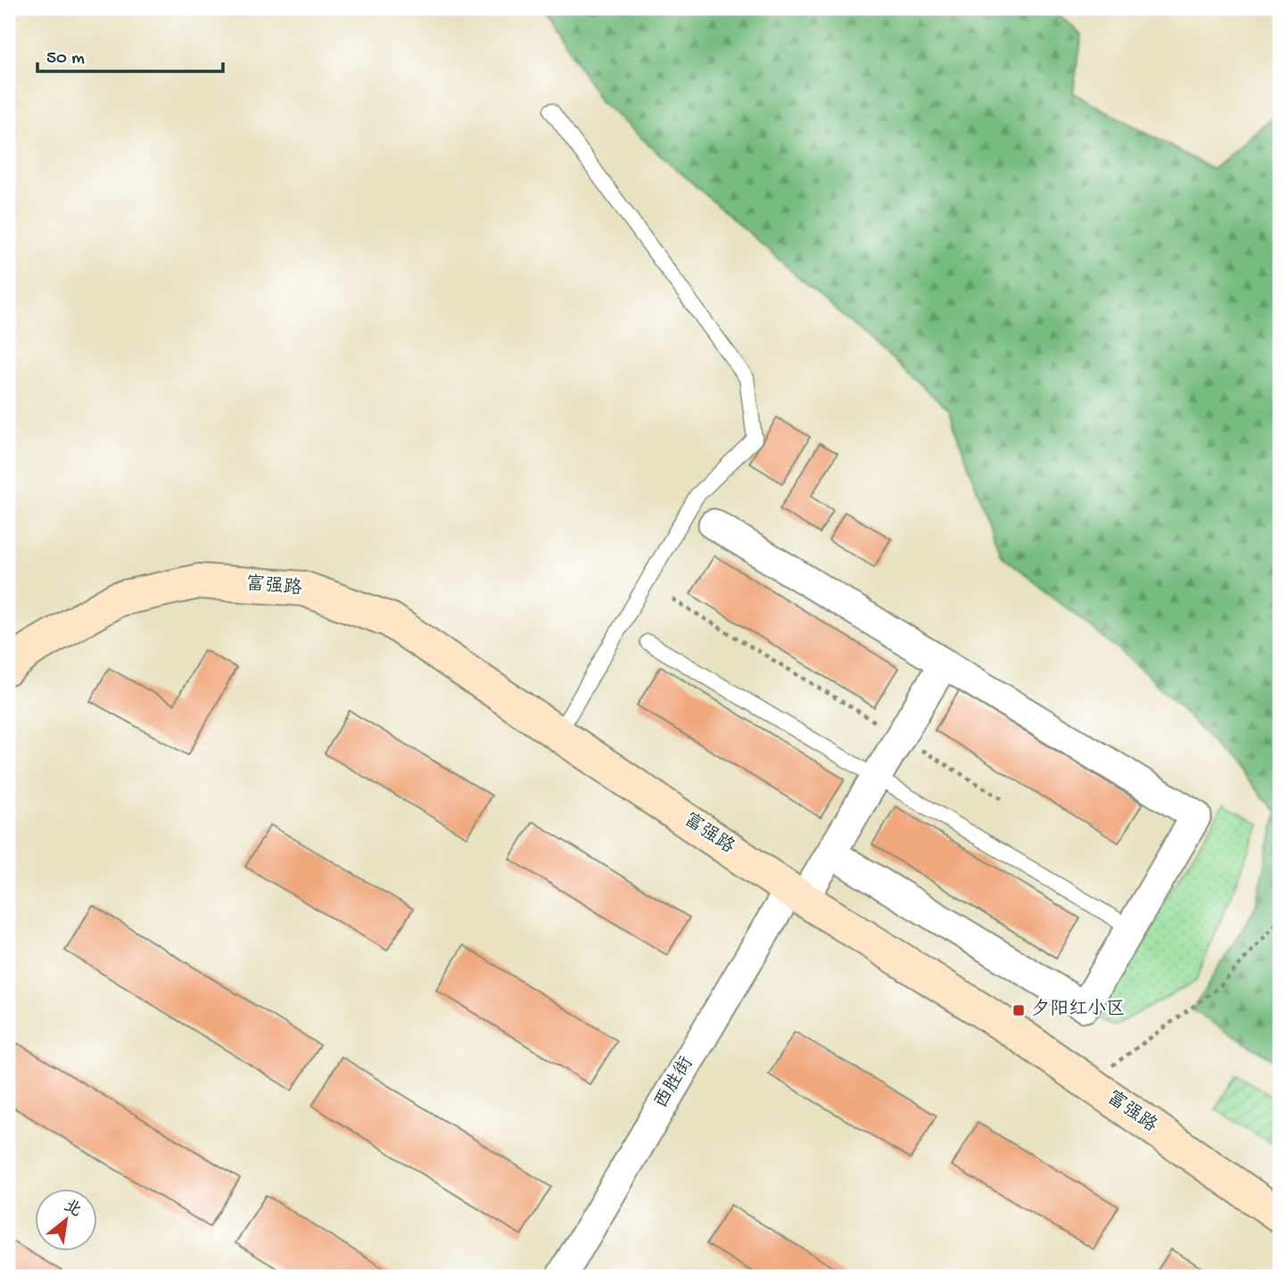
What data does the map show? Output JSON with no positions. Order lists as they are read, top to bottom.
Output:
{
  "streets": {
    "street": ["富强路", "西胜街"]
  },
  "crossings": [
    ["富强路", "西胜街"]
  ],
  "places": {
    "transit": ["夕阳红小区"]
  },
  "scale_bar": "50 m",
  "north": "top right"
}
